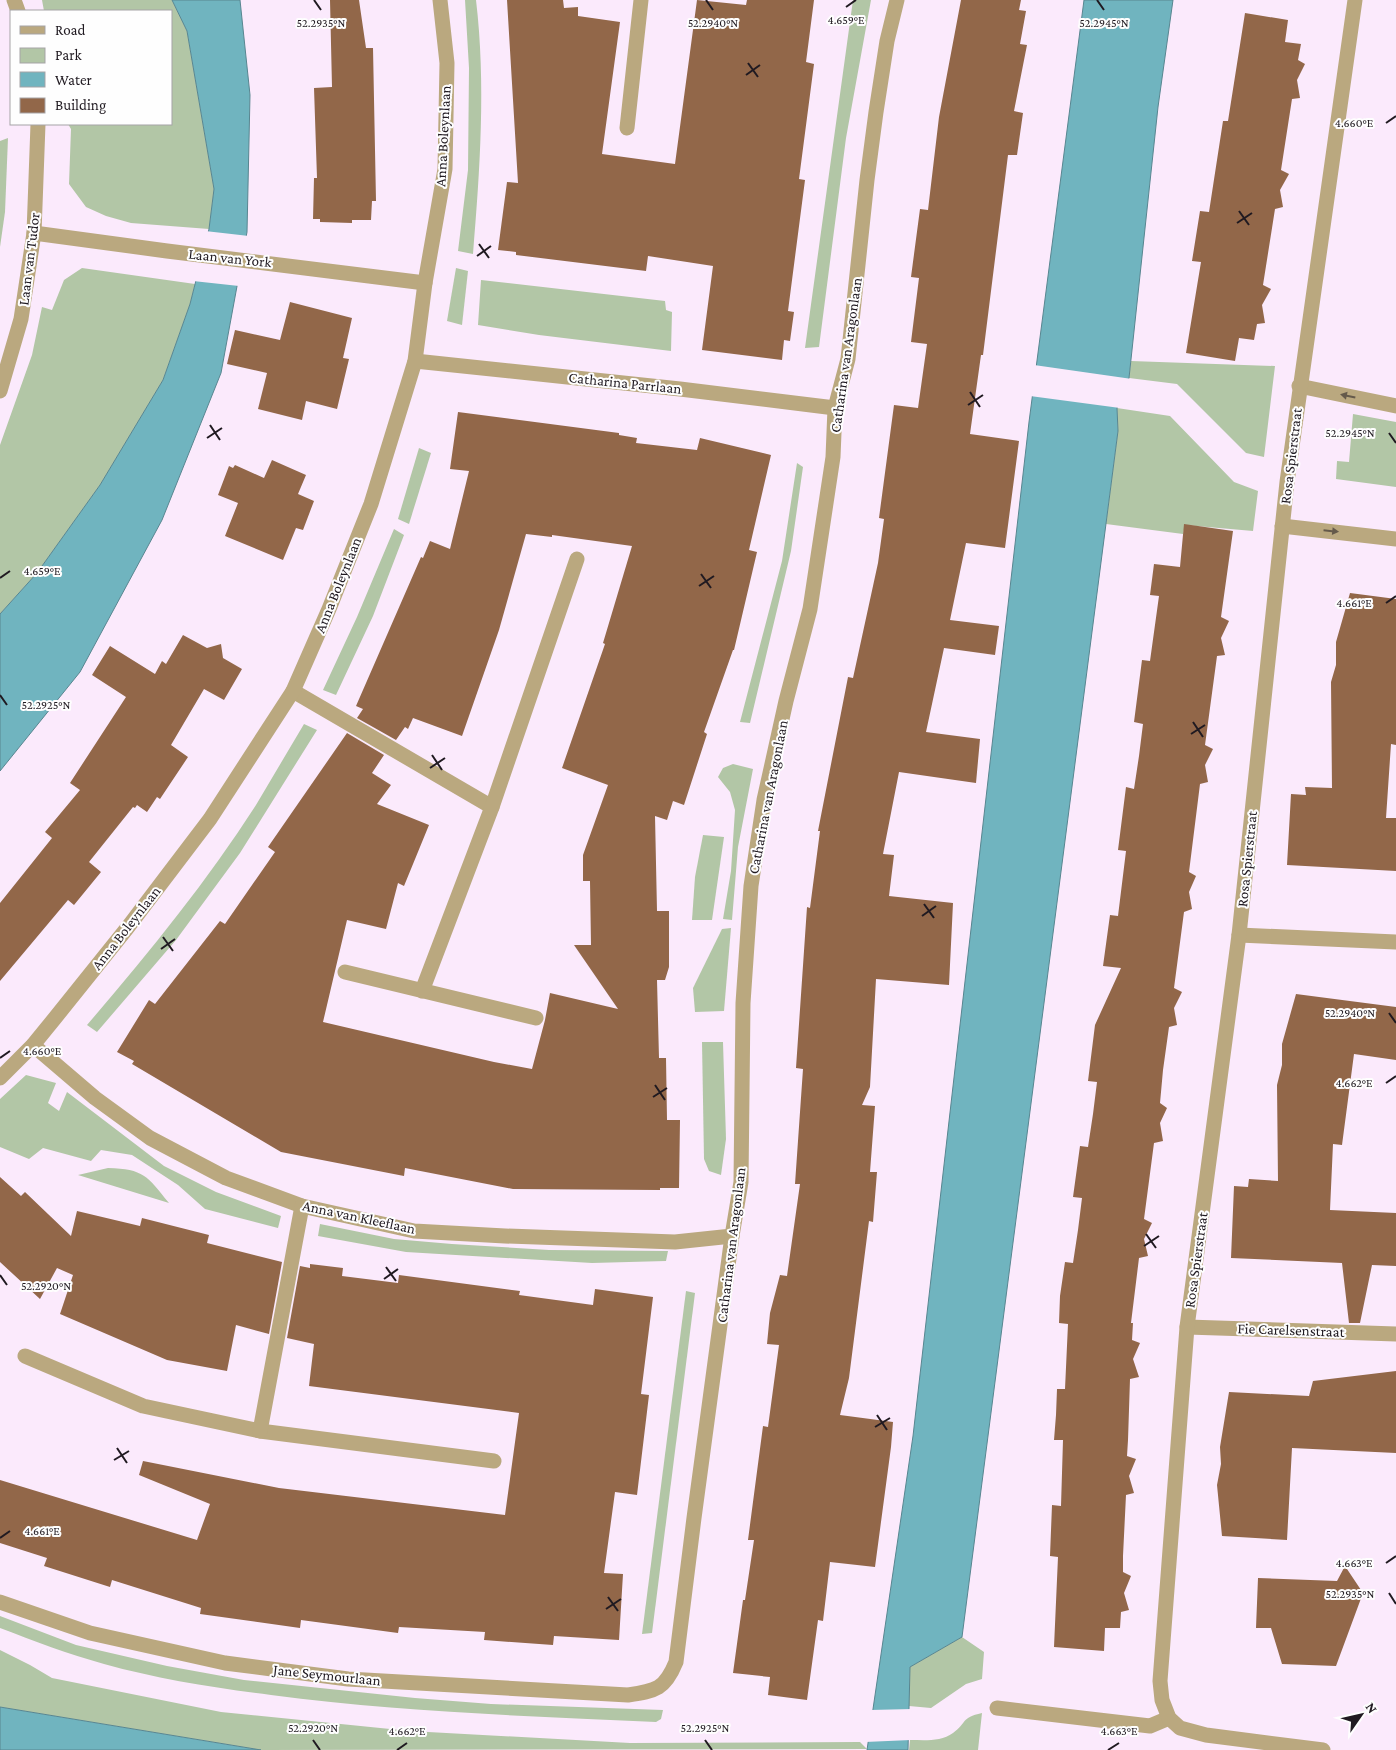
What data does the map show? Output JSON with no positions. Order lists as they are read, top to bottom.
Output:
{
  "streets": {
    "street": [
      "Anna Boleynlaan",
      "Laan van York",
      "Laan van Tudor",
      "Catharina van Aragonlaan",
      "Catharina Parrlaan",
      "Rosa Spierstraat",
      "Anna van Kleeflaan",
      "Fie Carelsenstraat",
      "Jane Seymourlaan"
    ]
  },
  "crossings": [
    ["Anna Boleynlaan", "Laan van York"],
    ["Anna Boleynlaan", "Catharina Parrlaan"],
    ["Anna Boleynlaan", "Anna van Kleeflaan"],
    ["Laan van York", "Laan van Tudor"],
    ["Catharina van Aragonlaan", "Catharina Parrlaan"],
    ["Catharina van Aragonlaan", "Anna van Kleeflaan"],
    ["Catharina van Aragonlaan", "Jane Seymourlaan"],
    ["Rosa Spierstraat", "Fie Carelsenstraat"]
  ],
  "legend": [
    "Road",
    "Park",
    "Water",
    "Building"
  ],
  "north": "top right",
  "coordinates": [
    "4.659°E",
    "52.2935°N",
    "52.2940°N",
    "52.2945°N",
    "4.660°E",
    "4.661°E",
    "52.2925°N",
    "4.662°E",
    "52.2920°N",
    "4.663°E"
  ]
}
